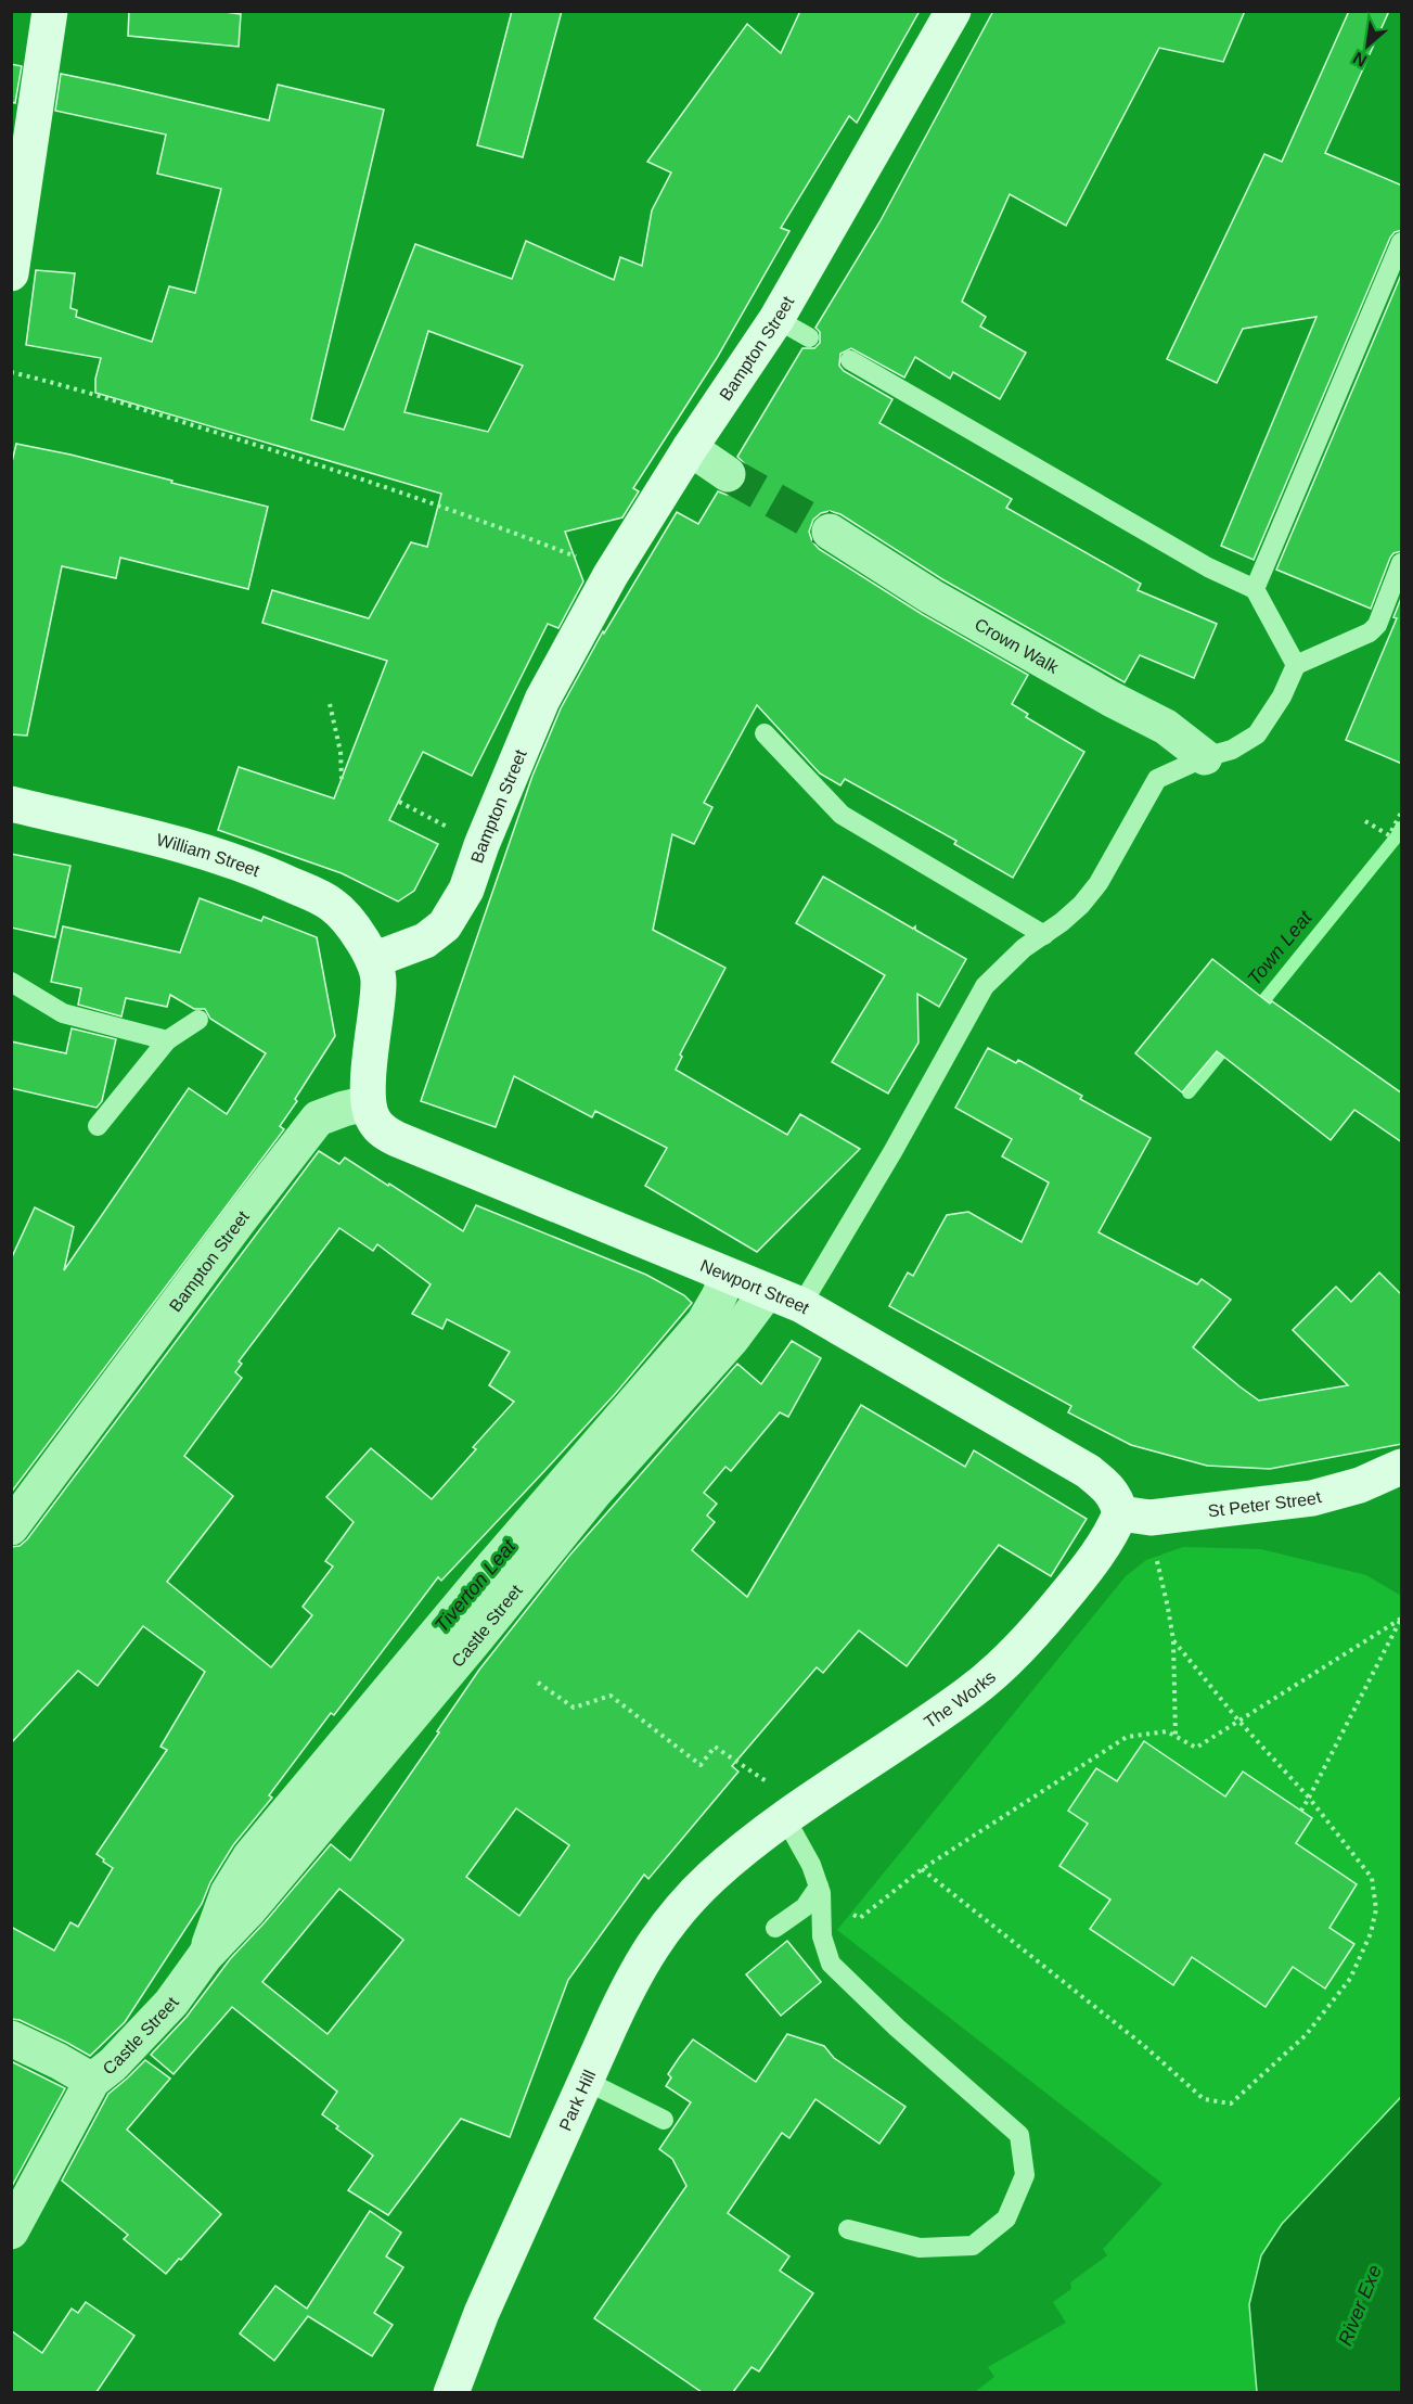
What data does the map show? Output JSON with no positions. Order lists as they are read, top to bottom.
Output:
{
  "streets": {
    "street": [
      "Bampton Street",
      "Crown Walk",
      "William Street",
      "Newport Street",
      "St Peter Street",
      "Castle Street",
      "The Works",
      "Park Hill"
    ]
  },
  "crossings": [
    ["Bampton Street", "William Street"],
    ["Bampton Street", "Newport Street"],
    ["Newport Street", "St Peter Street"],
    ["Newport Street", "Castle Street"],
    ["Newport Street", "The Works"],
    ["St Peter Street", "The Works"],
    ["The Works", "Park Hill"]
  ],
  "water": ["Town Leat", "Tiverton Leat", "River Exe"],
  "north": "bottom left"
}
